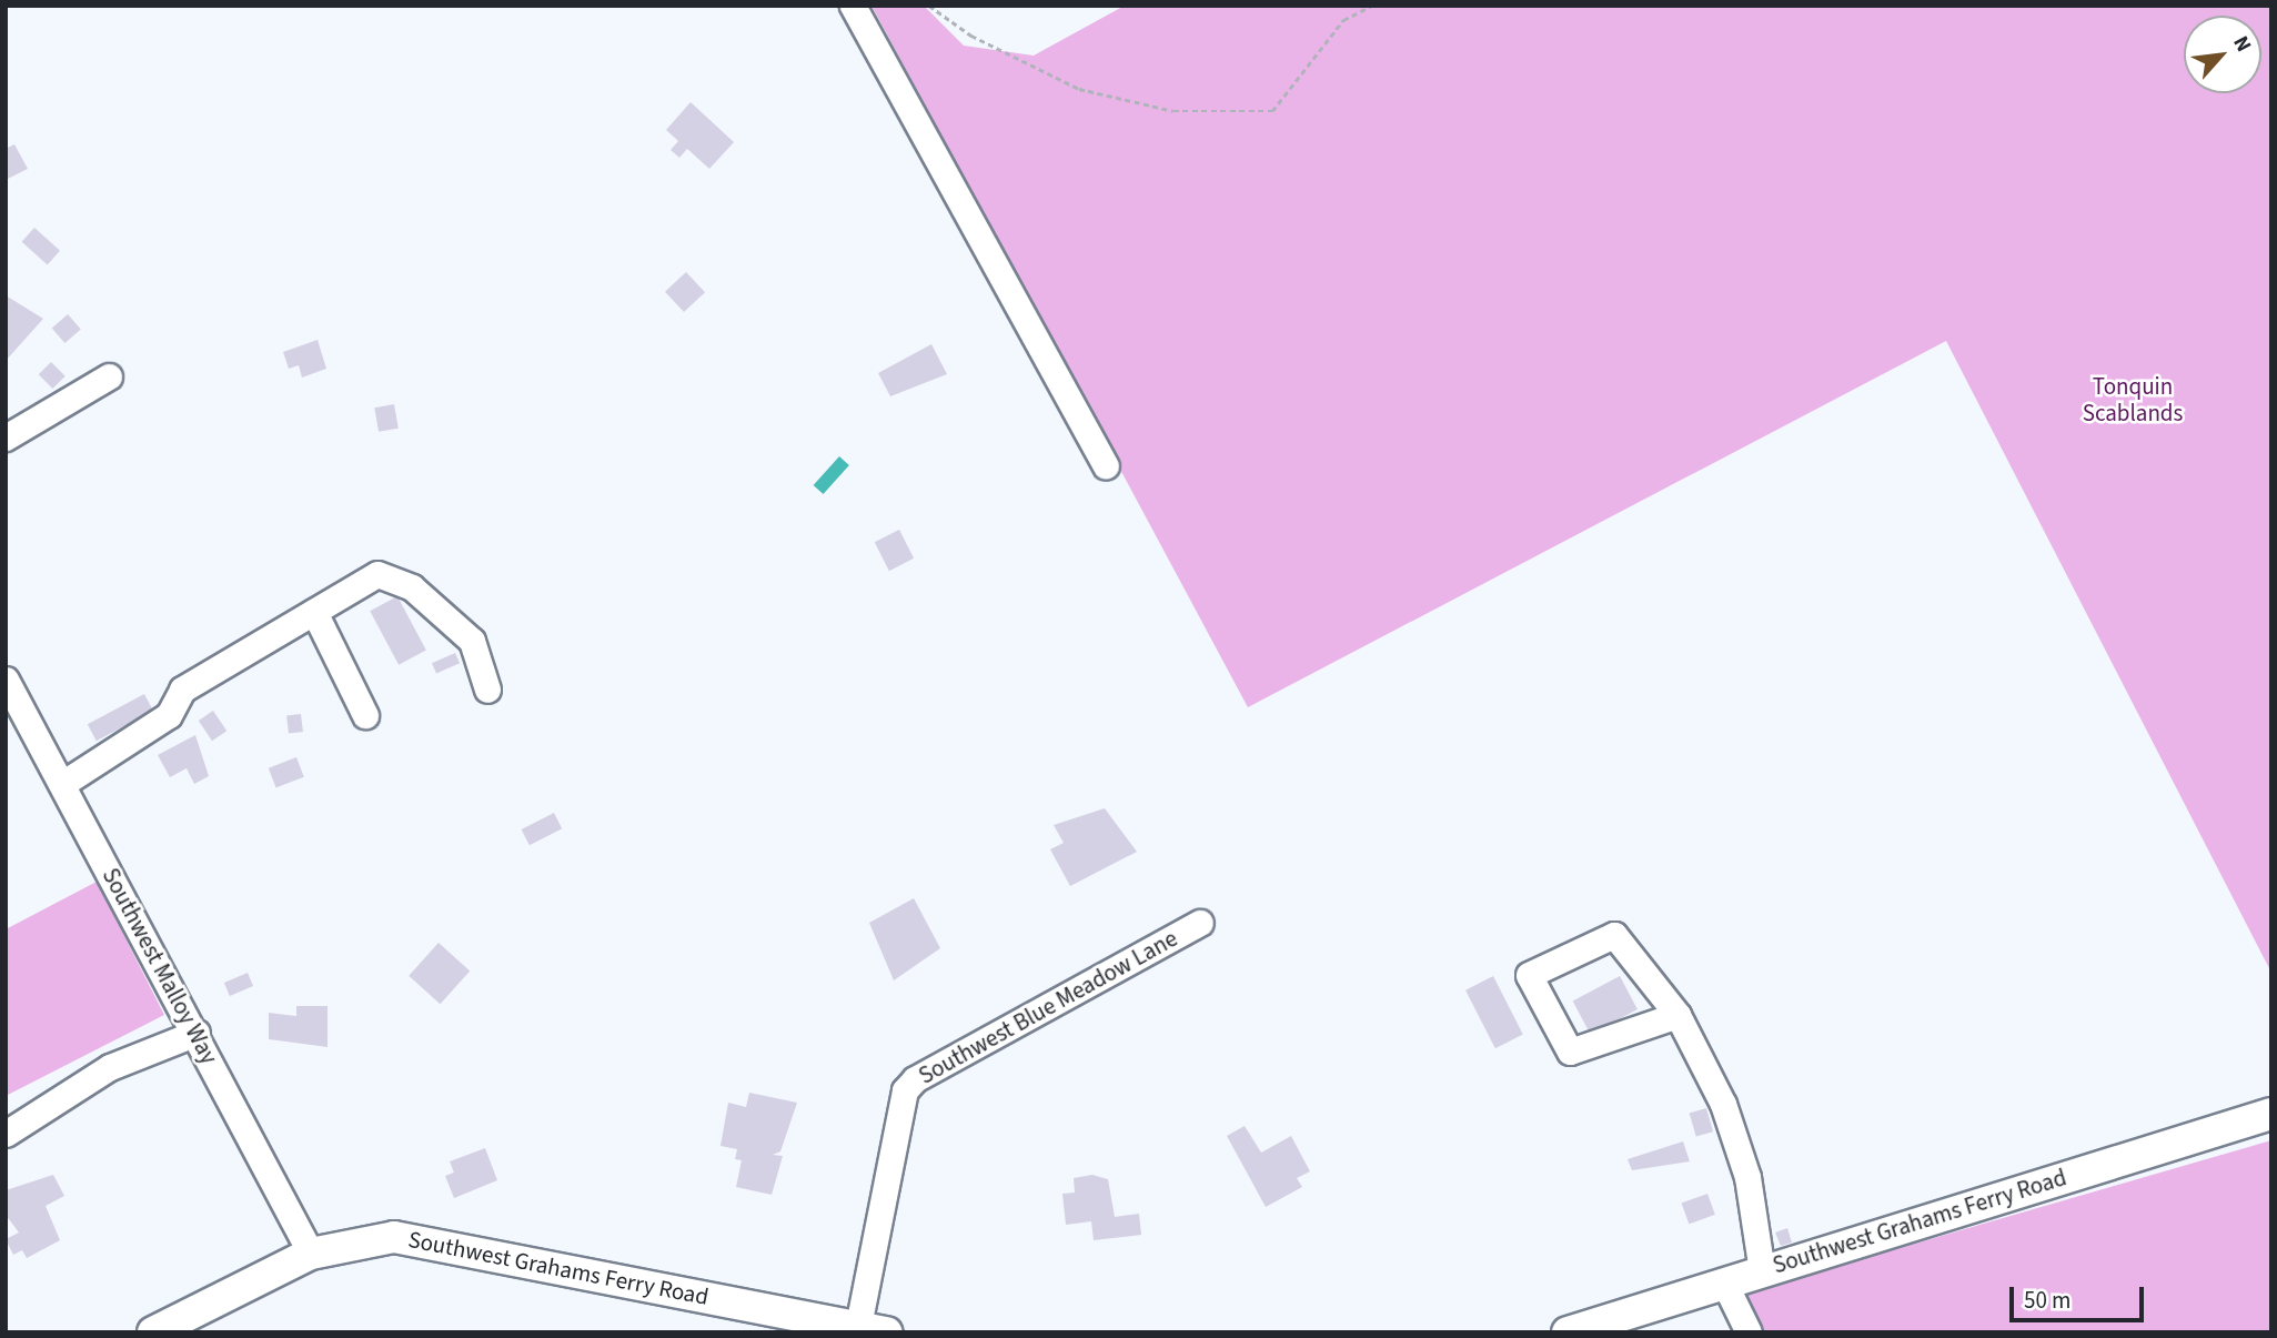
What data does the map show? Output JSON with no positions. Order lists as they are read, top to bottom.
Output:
{
  "streets": {
    "main road": ["Southwest Grahams Ferry Road"],
    "street": ["Southwest Malloy Way", "Southwest Blue Meadow Lane"]
  },
  "crossings": [
    ["Southwest Malloy Way", "Southwest Grahams Ferry Road"],
    ["Southwest Blue Meadow Lane", "Southwest Grahams Ferry Road"]
  ],
  "parks": ["Tonquin Scablands"],
  "scale_bar": "50 m",
  "north": "top right"
}
